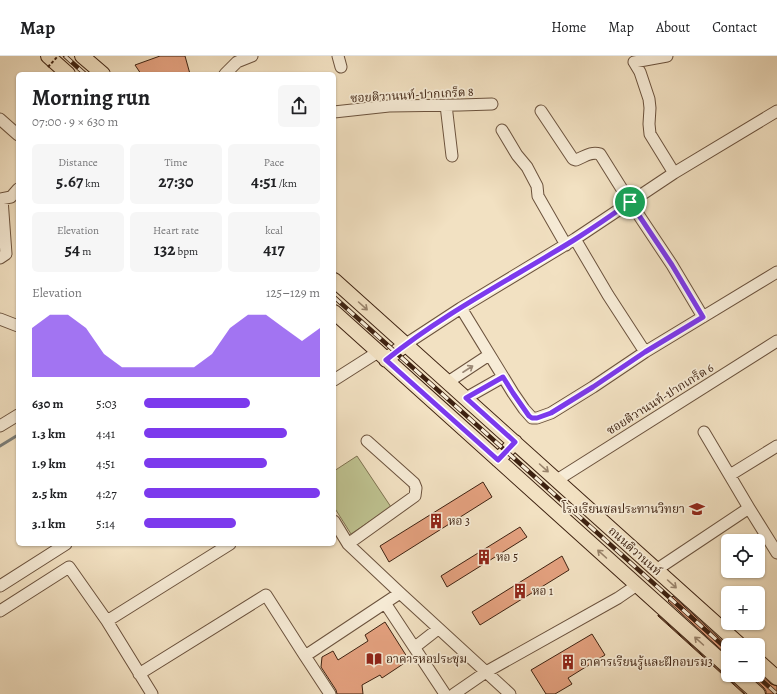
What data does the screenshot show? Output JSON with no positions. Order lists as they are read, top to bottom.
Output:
{
  "streets": {
    "main road": ["ถนนติวานนท์"],
    "street": ["ซอยติวานนท์-ปากเกร็ด 8", "ซอยติวานนท์-ปากเกร็ด 6"]
  },
  "crossings": [
    ["ซอยติวานนท์-ปากเกร็ด 6", "ถนนติวานนท์"]
  ],
  "places": {
    "school or university": ["โรงเรียนชลประทานวิทยา"],
    "building": [
      "หอ 3",
      "หอ 5",
      "หอ 1",
      "อาคารเรียนรู้และฝึกอบรม3"
    ],
    "library": ["อาคารหอประชุม"]
  },
  "page": {
    "header": "Map",
    "nav": [
      "Home",
      "Map",
      "About",
      "Contact"
    ],
    "heading": ["Morning run", "07:00 · 9 × 630 m"],
    "stats": [
      ["Distance", "5.67 km"],
      ["Time", "27:30"],
      ["Pace", "4:51 /km"],
      ["Elevation", "54 m"],
      ["Heart rate", "132 bpm"],
      ["kcal", "417"]
    ],
    "chart": ["Elevation", "125–129 m"],
    "list": [
      {
        "name": "630 m",
        "note": "5:03"
      },
      {
        "name": "1.3 km",
        "note": "4:41"
      },
      {
        "name": "1.9 km",
        "note": "4:51"
      },
      {
        "name": "2.5 km",
        "note": "4:27"
      },
      {
        "name": "3.1 km",
        "note": "5:14"
      }
    ],
    "map_buttons": ["+", "−"]
  }
}
